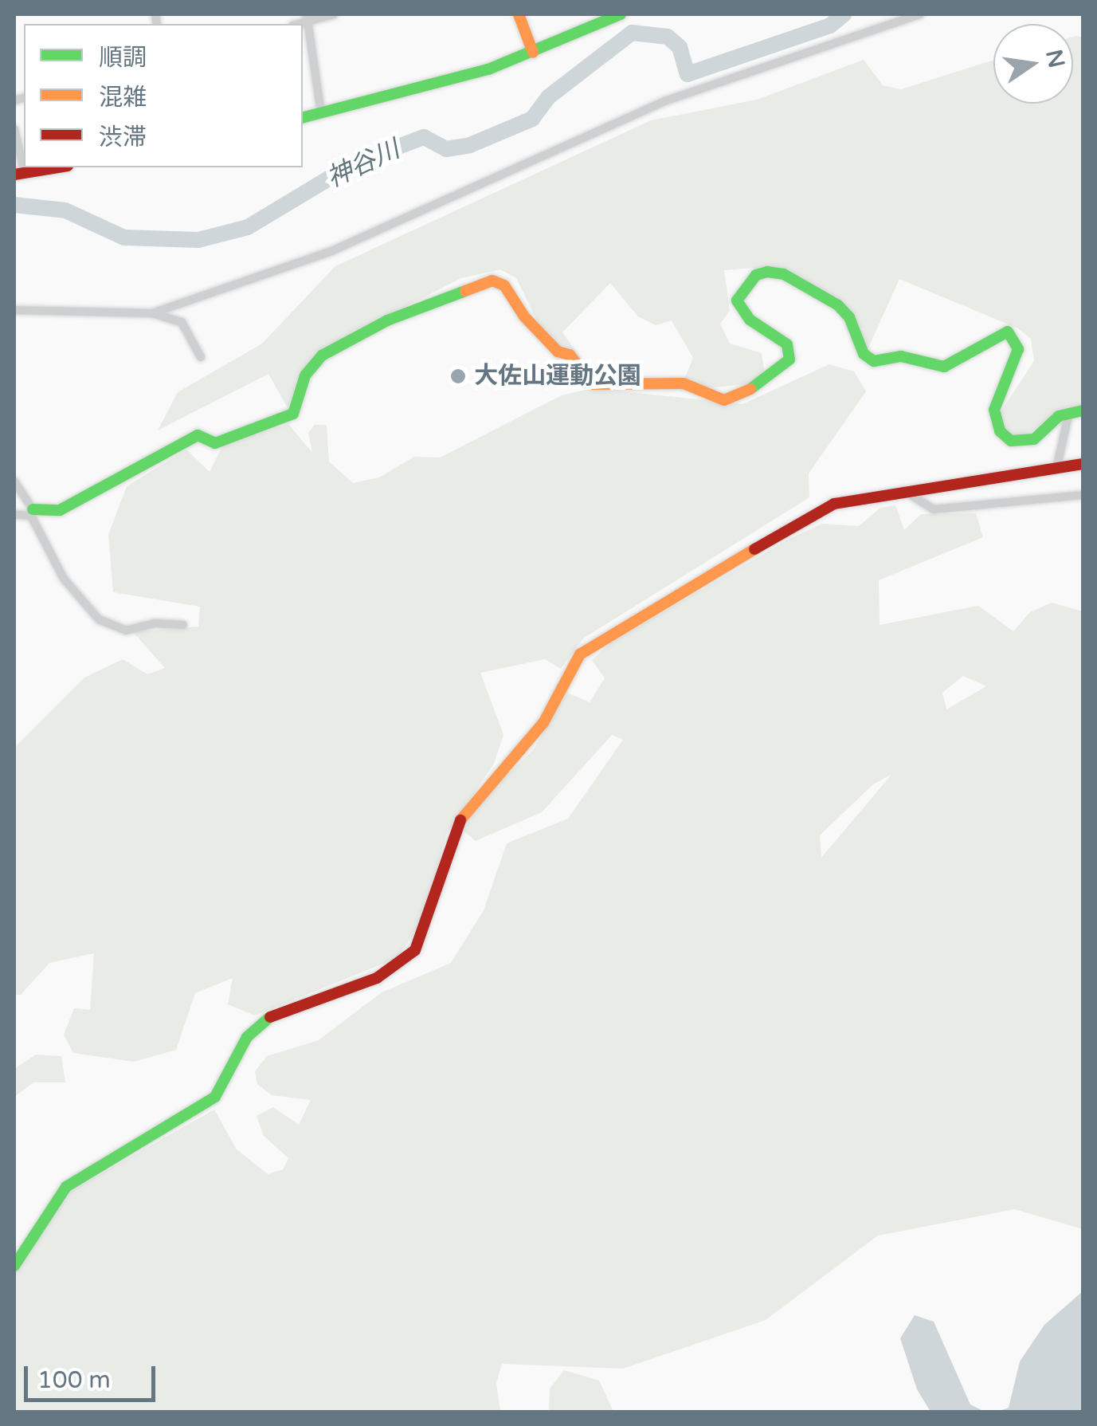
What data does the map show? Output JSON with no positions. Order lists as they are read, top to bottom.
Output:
{
  "water": ["神谷川"],
  "places": ["大佐山運動公園"],
  "legend": ["順調", "混雑", "渋滞"],
  "scale_bar": "100 m",
  "north": "right"
}
